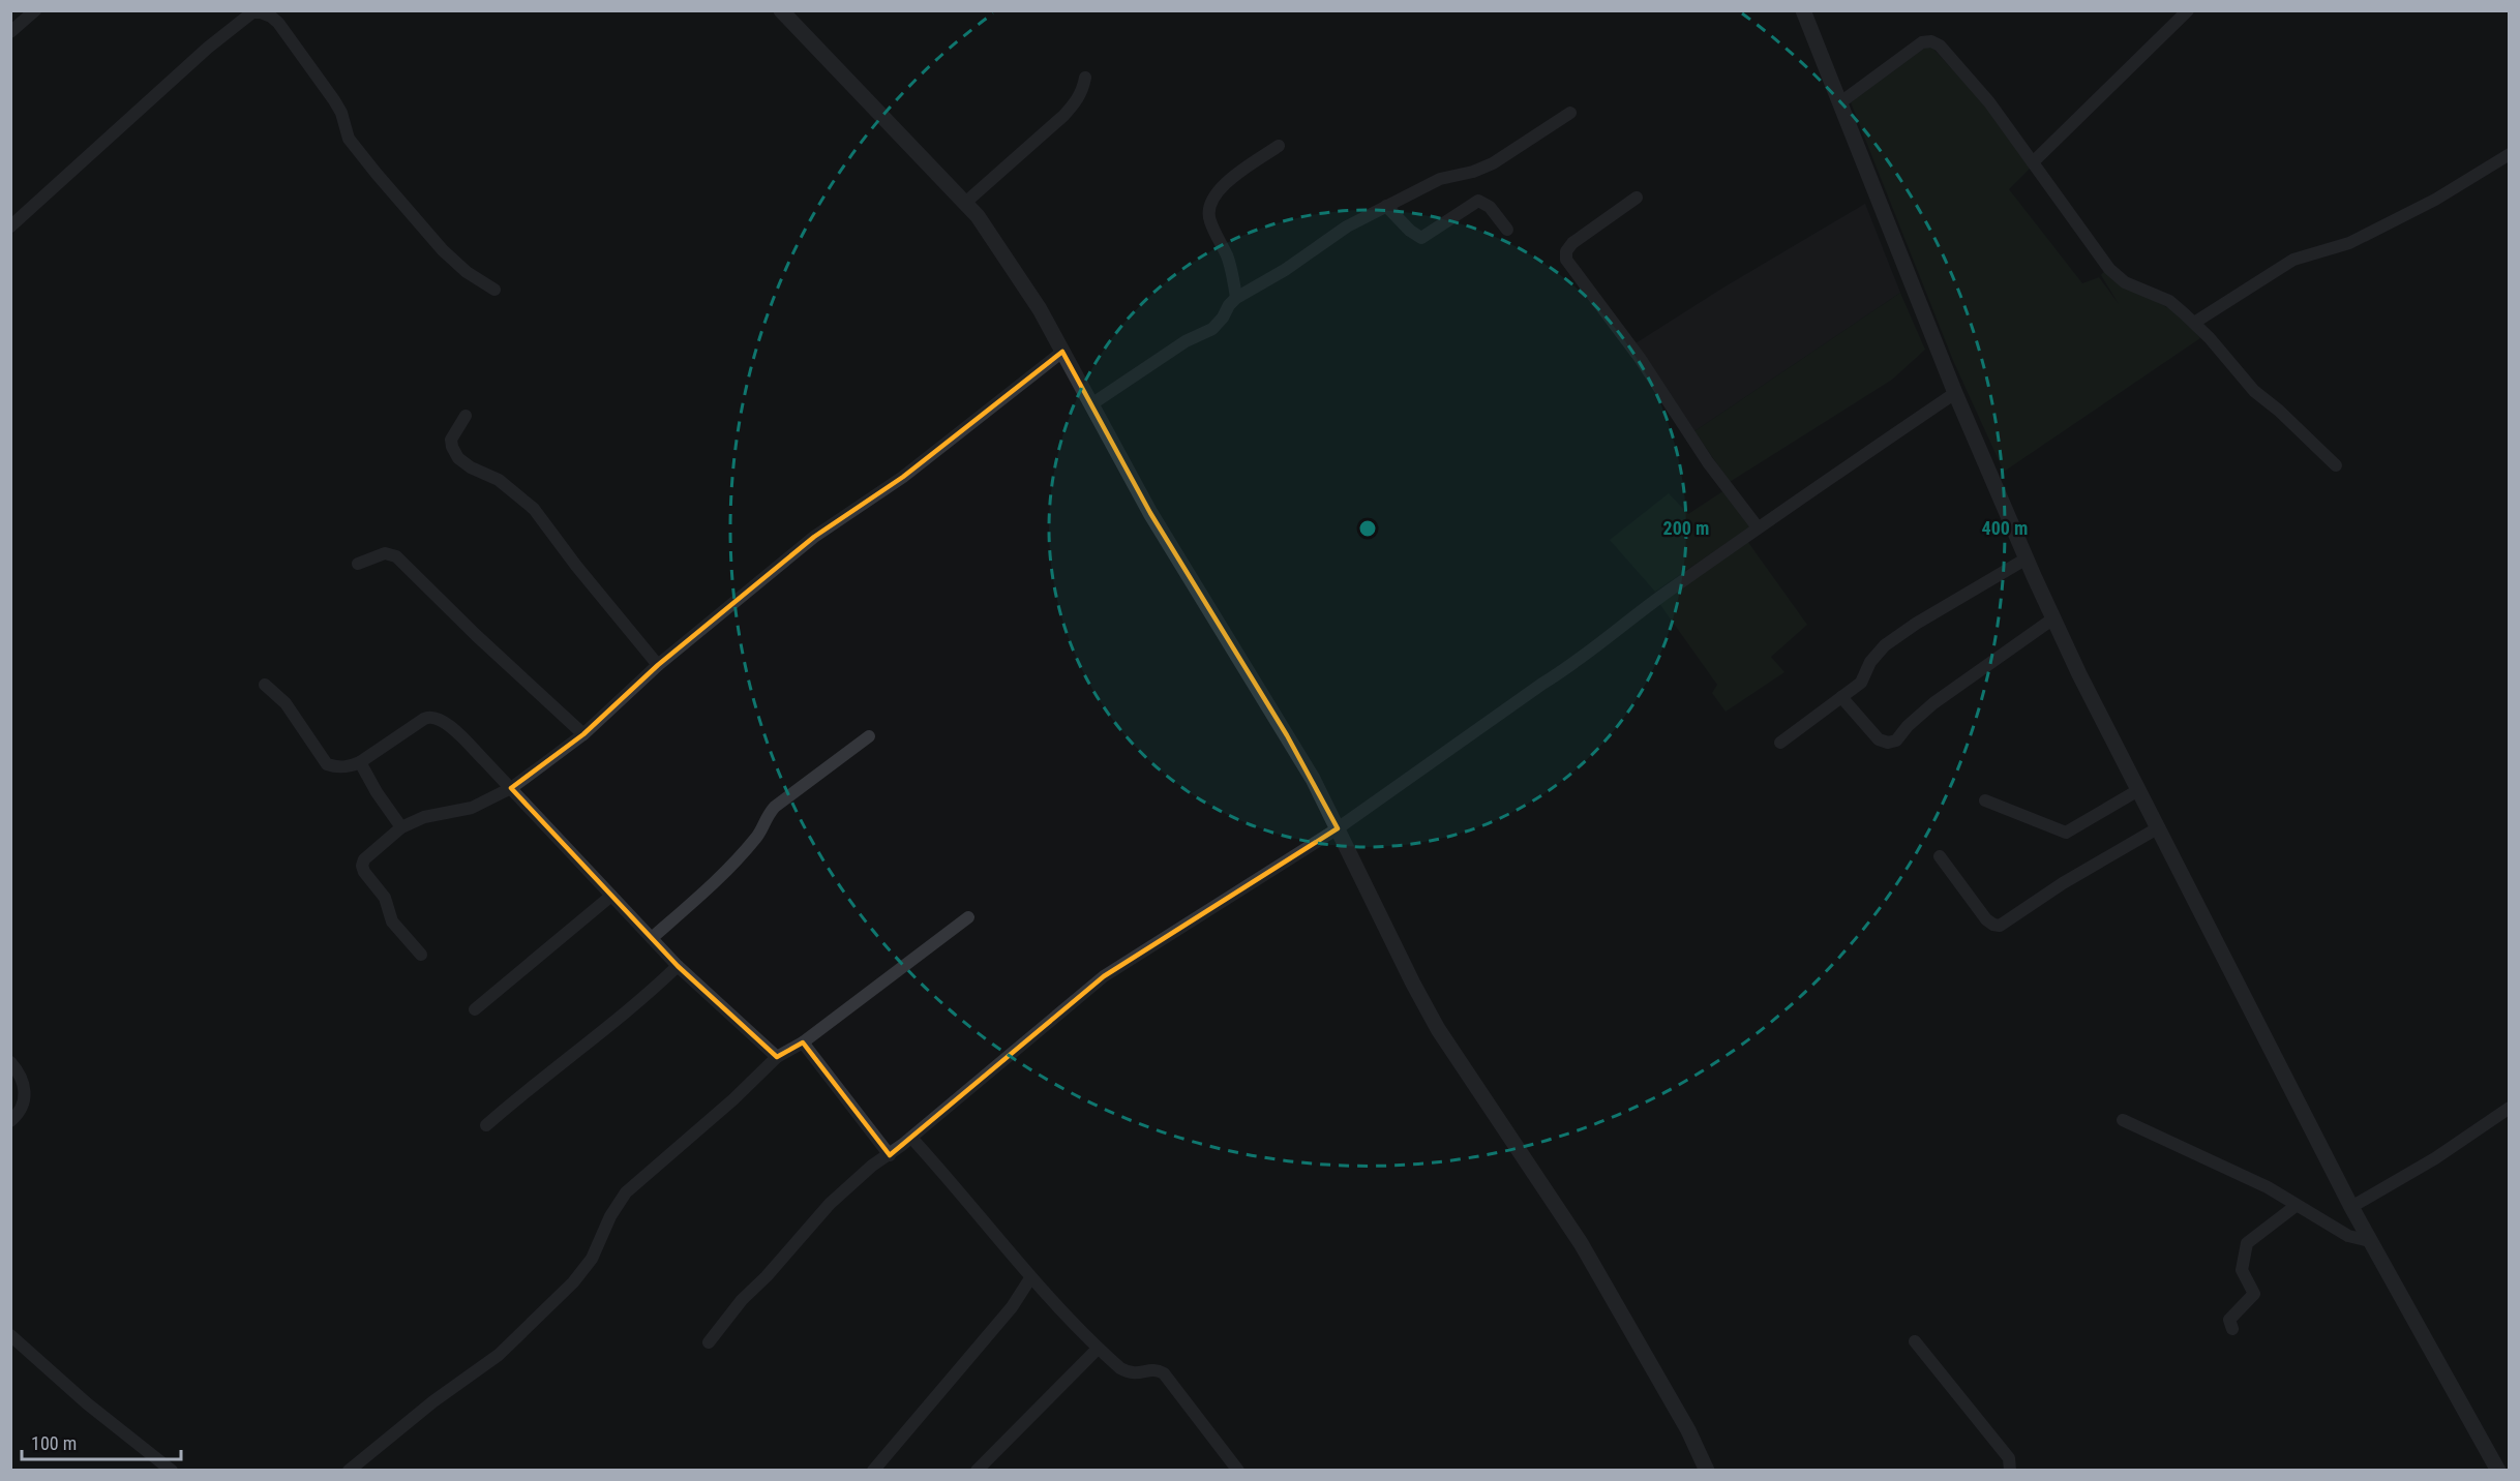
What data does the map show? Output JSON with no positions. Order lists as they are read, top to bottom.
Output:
{
  "scale_bar": "100 m",
  "rings": ["200 m", "400 m"]
}
